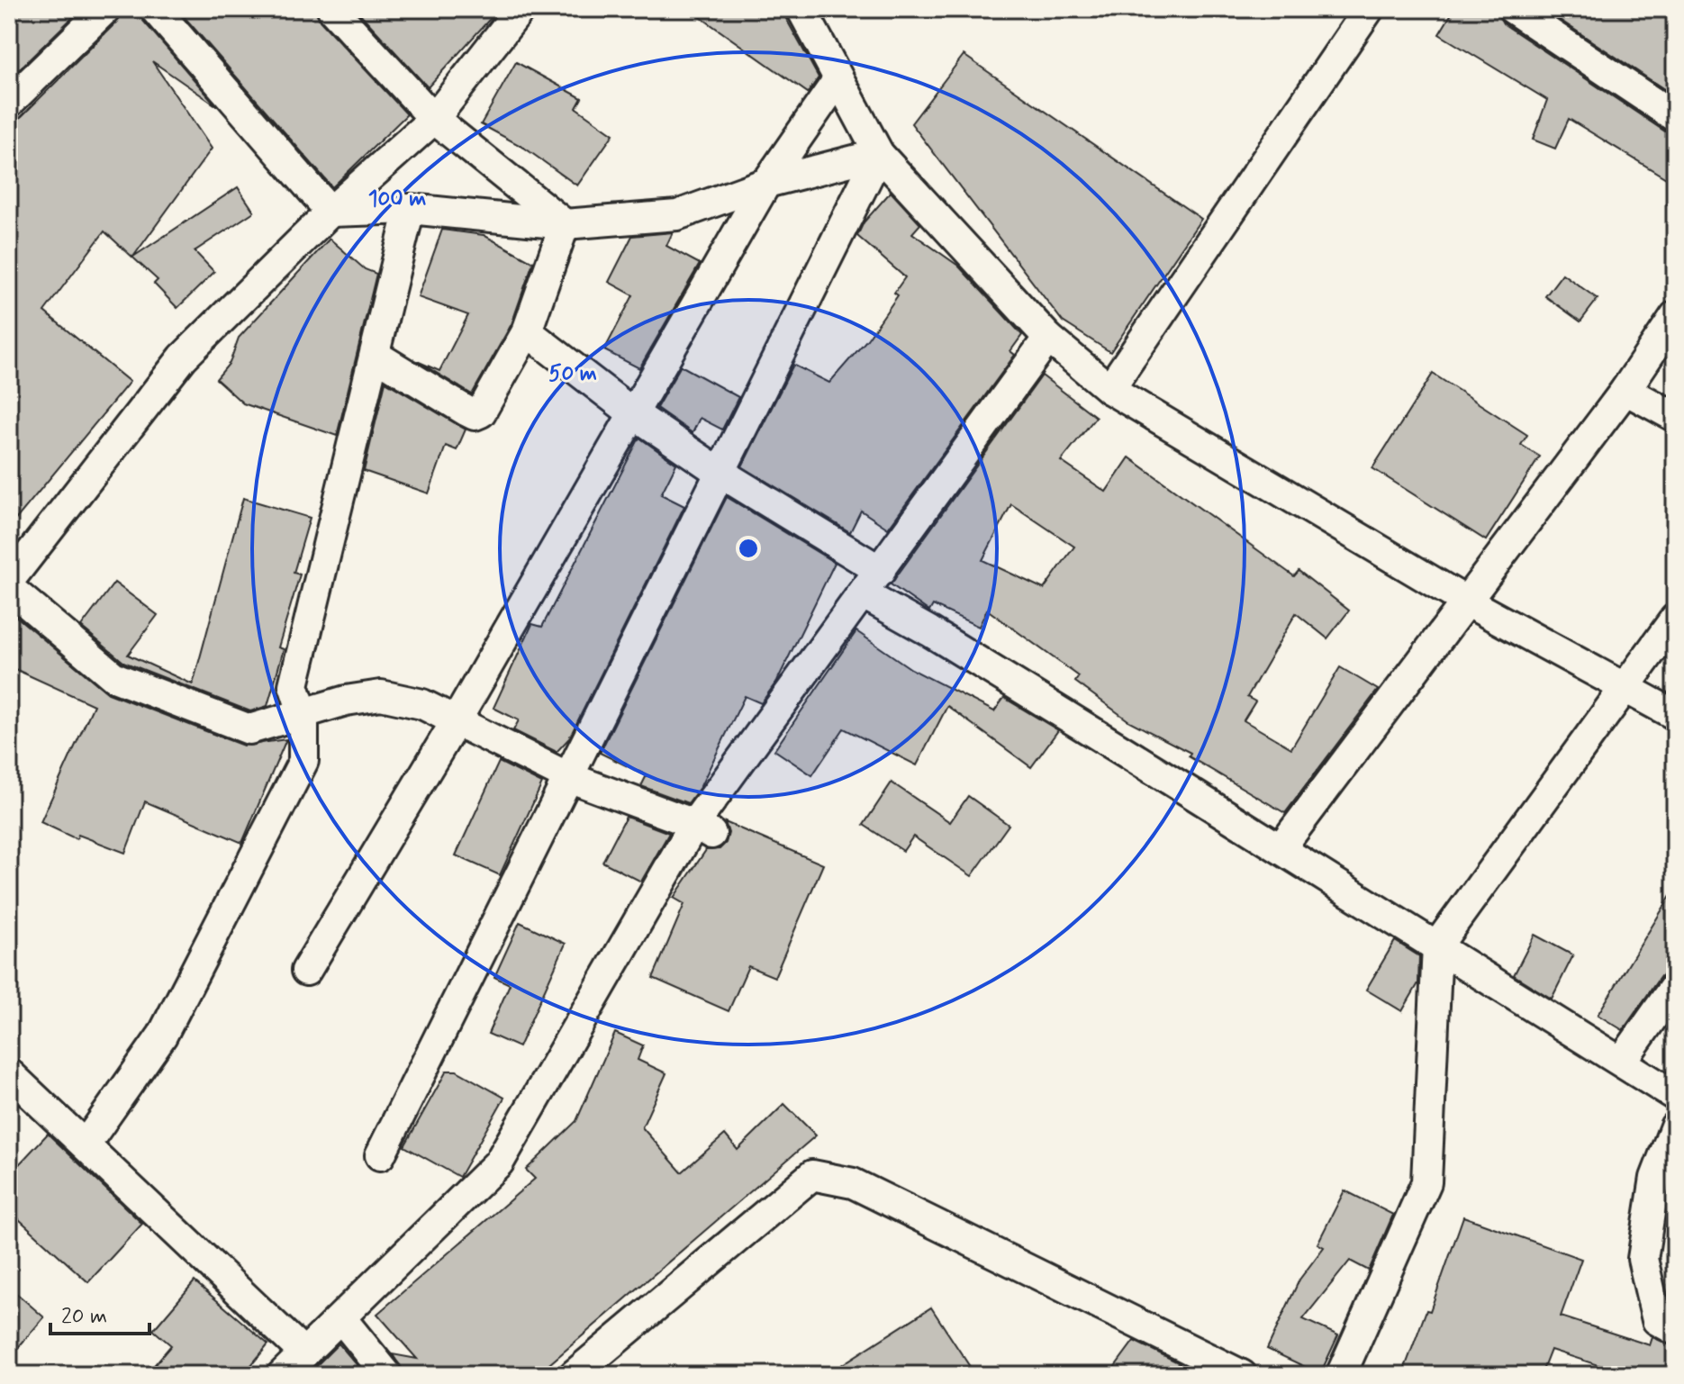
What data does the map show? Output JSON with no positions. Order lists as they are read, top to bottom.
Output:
{
  "scale_bar": "20 m",
  "rings": ["100 m", "50 m"]
}
